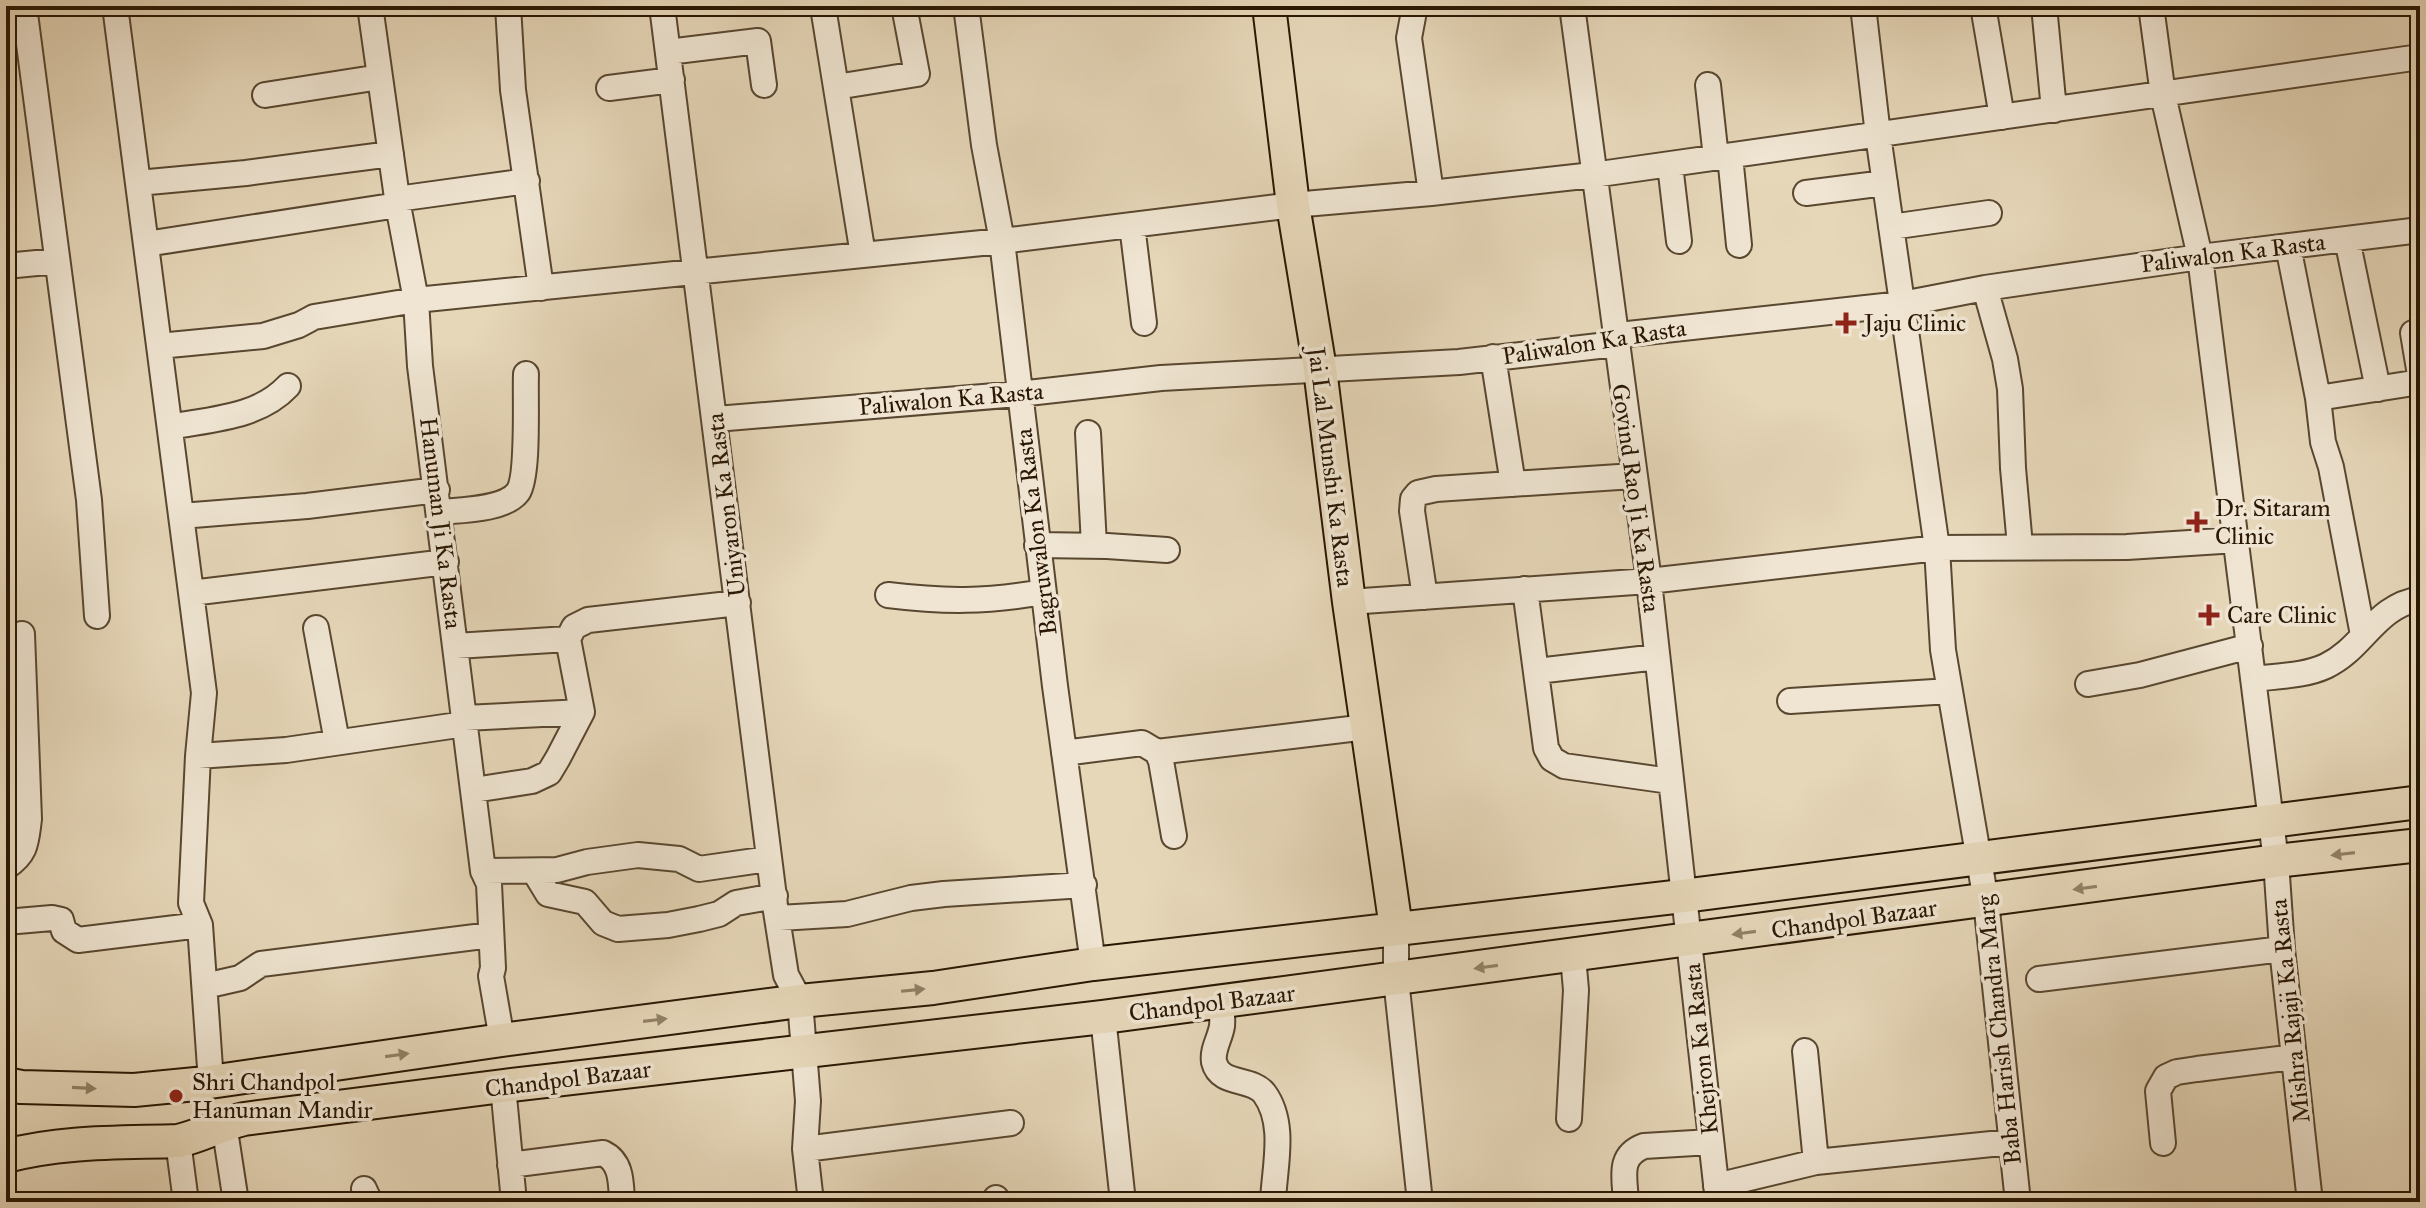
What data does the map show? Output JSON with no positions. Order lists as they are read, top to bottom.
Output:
{
  "streets": {
    "main road": ["Jai Lal Munshi Ka Rasta", "Chandpol Bazaar"],
    "street": [
      "Paliwalon Ka Rasta",
      "Govind Rao Ji Ka Rasta",
      "Uniyaron Ka Rasta",
      "Hanuman Ji Ka Rasta",
      "Bagruwalon Ka Rasta",
      "Mishra Rajaji Ka Rasta",
      "Baba Harish Chandra Marg",
      "Khejron Ka Rasta"
    ]
  },
  "crossings": [
    ["Paliwalon Ka Rasta", "Jai Lal Munshi Ka Rasta"],
    ["Paliwalon Ka Rasta", "Govind Rao Ji Ka Rasta"],
    ["Paliwalon Ka Rasta", "Uniyaron Ka Rasta"],
    ["Paliwalon Ka Rasta", "Bagruwalon Ka Rasta"],
    ["Paliwalon Ka Rasta", "Mishra Rajaji Ka Rasta"],
    ["Paliwalon Ka Rasta", "Baba Harish Chandra Marg"],
    ["Jai Lal Munshi Ka Rasta", "Chandpol Bazaar"],
    ["Govind Rao Ji Ka Rasta", "Chandpol Bazaar"],
    ["Govind Rao Ji Ka Rasta", "Khejron Ka Rasta"],
    ["Uniyaron Ka Rasta", "Chandpol Bazaar"],
    ["Hanuman Ji Ka Rasta", "Chandpol Bazaar"],
    ["Bagruwalon Ka Rasta", "Chandpol Bazaar"],
    ["Chandpol Bazaar", "Mishra Rajaji Ka Rasta"],
    ["Chandpol Bazaar", "Baba Harish Chandra Marg"],
    ["Chandpol Bazaar", "Khejron Ka Rasta"]
  ],
  "places": {
    "health": ["Jaju Clinic", "Dr. Sitaram Clinic", "Care Clinic"],
    "other": ["Shri Chandpol Hanuman Mandir"]
  }
}
